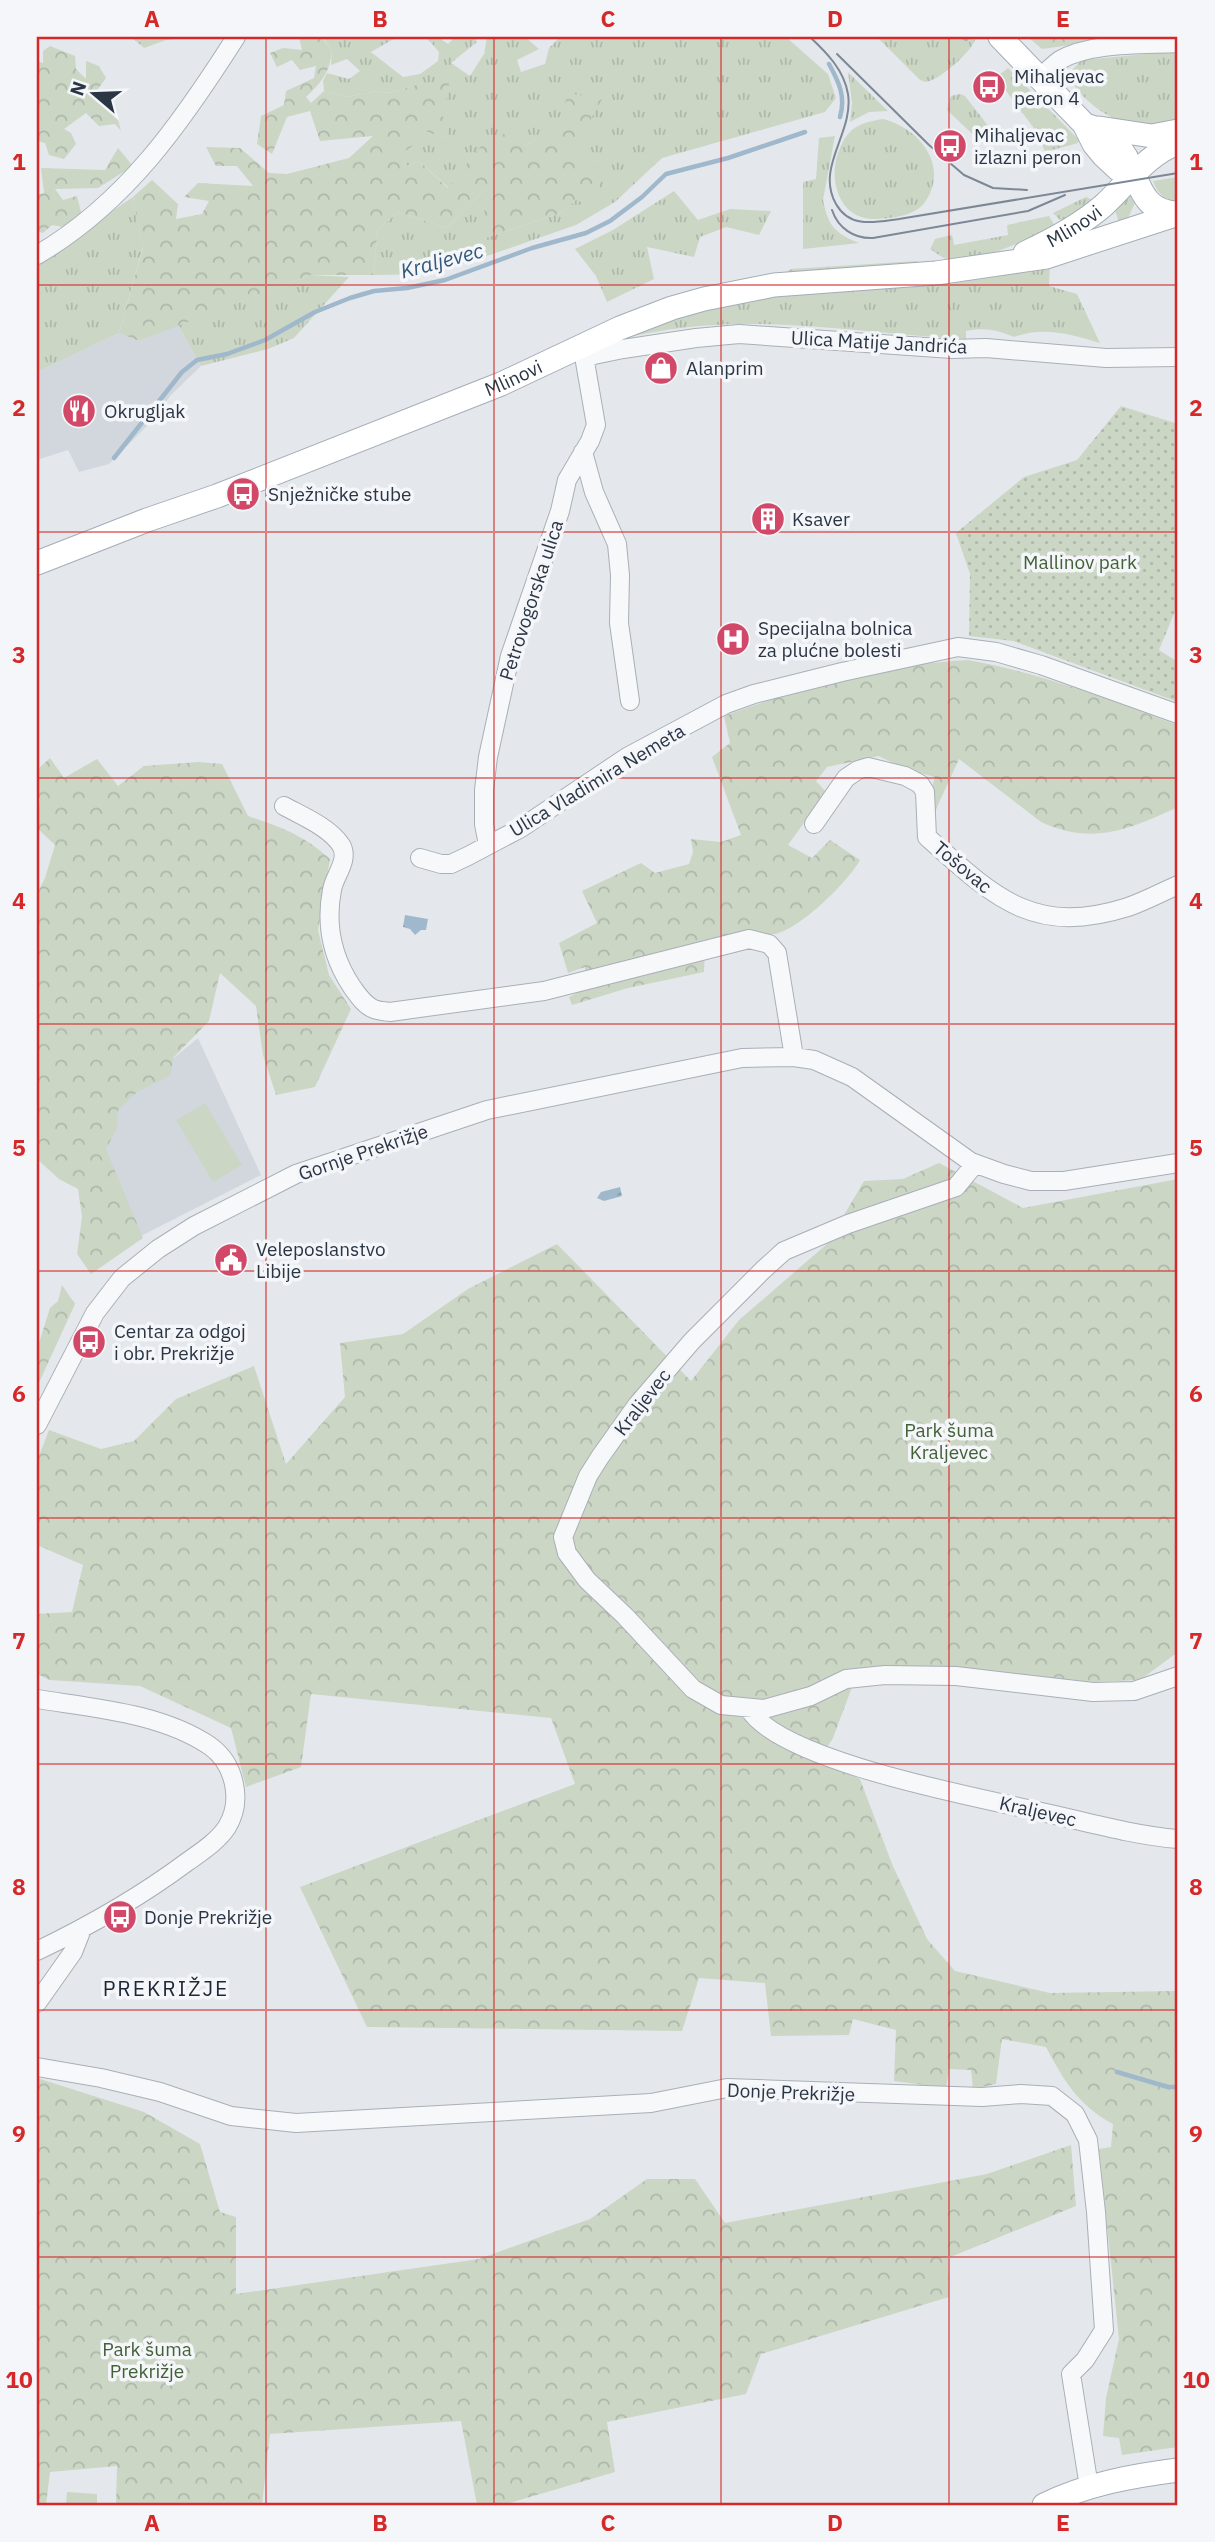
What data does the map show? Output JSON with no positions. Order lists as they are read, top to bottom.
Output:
{
  "streets": {
    "main road": ["Mlinovi"],
    "street": [
      "Ulica Matije Jandrića",
      "Petrovogorska ulica",
      "Ulica Vladimira Nemeta",
      "Tošovac",
      "Gornje Prekrižje",
      "Kraljevec",
      "Donje Prekrižje"
    ]
  },
  "crossings": [
    ["Ulica Matije Jandrića", "Petrovogorska ulica"],
    ["Petrovogorska ulica", "Ulica Vladimira Nemeta"],
    ["Gornje Prekrižje", "Kraljevec"]
  ],
  "districts": ["PREKRIŽJE"],
  "water": ["Kraljevec"],
  "parks": ["Mallinov park", "Park šuma Kraljevec", "Park šuma Prekrižje"],
  "places": {
    "bus stop": [
      "Mihaljevac peron 4",
      "Mihaljevac izlazni peron",
      "Snježničke stube",
      "Centar za odgoj i obr. Prekrižje",
      "Donje Prekrižje"
    ],
    "shop": ["Alanprim"],
    "restaurant": ["Okrugljak"],
    "building": ["Ksaver"],
    "hospital": ["Specijalna bolnica za plućne bolesti"],
    "public building": ["Veleposlanstvo Libije"]
  },
  "north": "left",
  "grid": {
    "columns": [
      "A",
      "B",
      "C",
      "D",
      "E"
    ],
    "rows": [
      "1",
      "2",
      "3",
      "4",
      "5",
      "6",
      "7",
      "8",
      "9",
      "10"
    ]
  }
}
